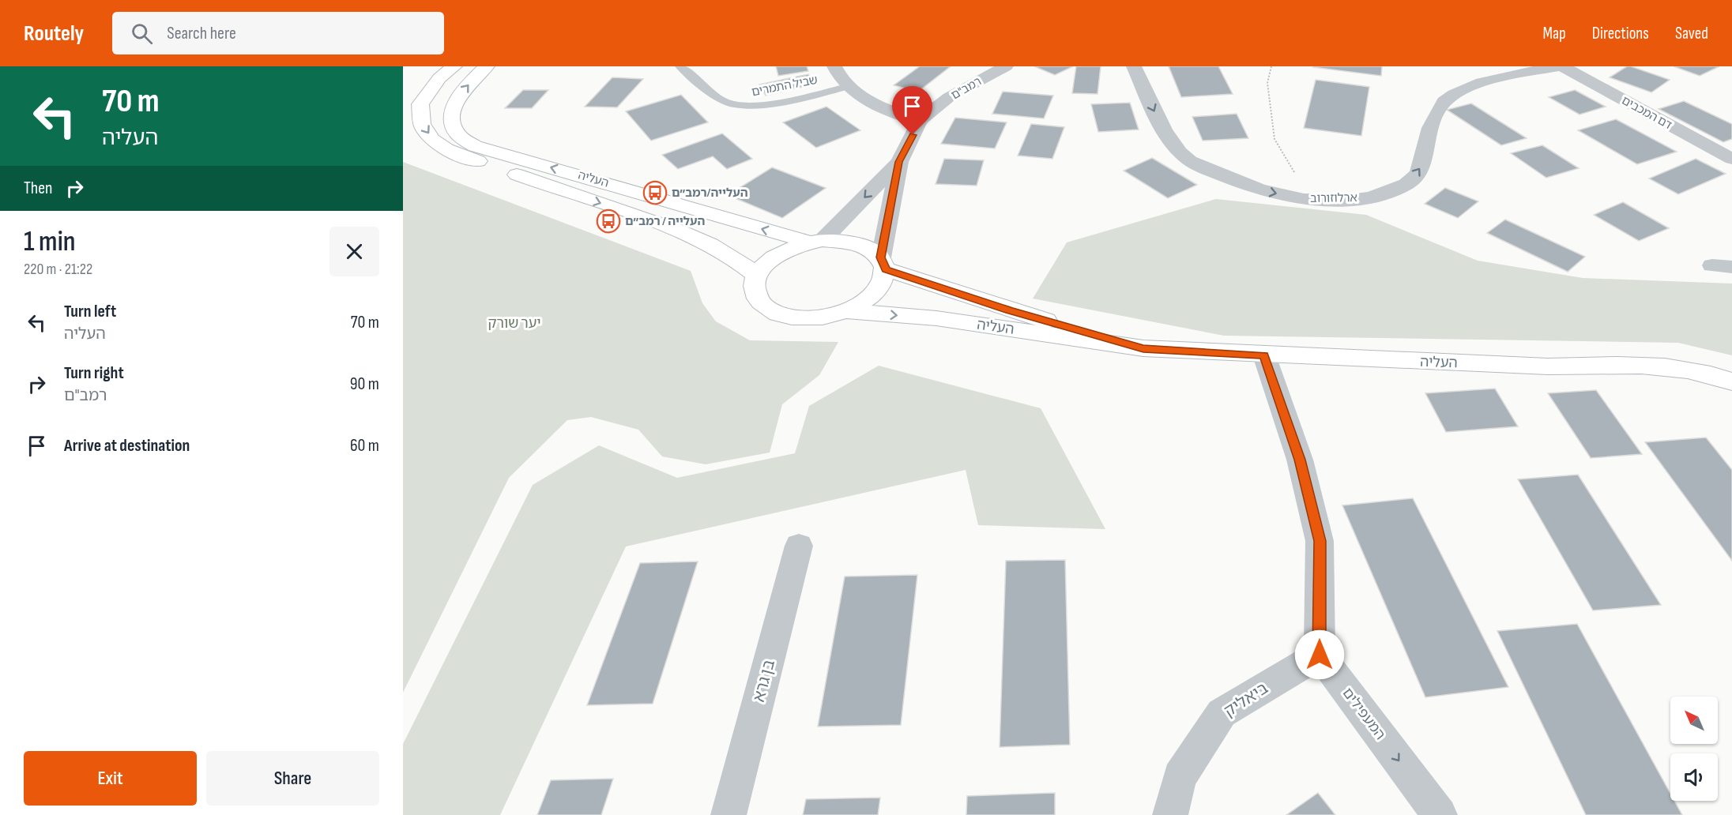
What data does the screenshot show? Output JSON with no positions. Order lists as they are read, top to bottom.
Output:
{
  "streets": {
    "main road": ["העליה"],
    "street": [
      "רמב\"ם",
      "דם המכבים",
      "ארלוזורוב",
      "בן גרא",
      "ביאליק",
      "המעפילים"
    ],
    "lane": ["שביל התמרים"]
  },
  "crossings": [
    ["רמב\"ם", "העליה"],
    ["דם המכבים", "ארלוזורוב"],
    ["ביאליק", "המעפילים"]
  ],
  "one_way": ["המעפילים"],
  "parks": ["יער שורק"],
  "places": {
    "bus stop": ["העלייה/רמב״ם", "העלייה / רמב״ם"]
  },
  "north": "top left",
  "page": {
    "header": "Routely",
    "search": "Search here",
    "nav": ["Map", "Directions", "Saved"],
    "turn": ["70 m", "העליה"],
    "then": "Then",
    "heading": ["1 min", "220 m · 21:22"],
    "list": [
      {
        "name": "Turn left",
        "note": "העליה",
        "value": "70 m"
      },
      {
        "name": "Turn right",
        "note": "רמב\"ם",
        "value": "90 m"
      },
      {
        "name": "Arrive at destination",
        "value": "60 m"
      }
    ],
    "buttons": ["Exit", "Share"]
  }
}
